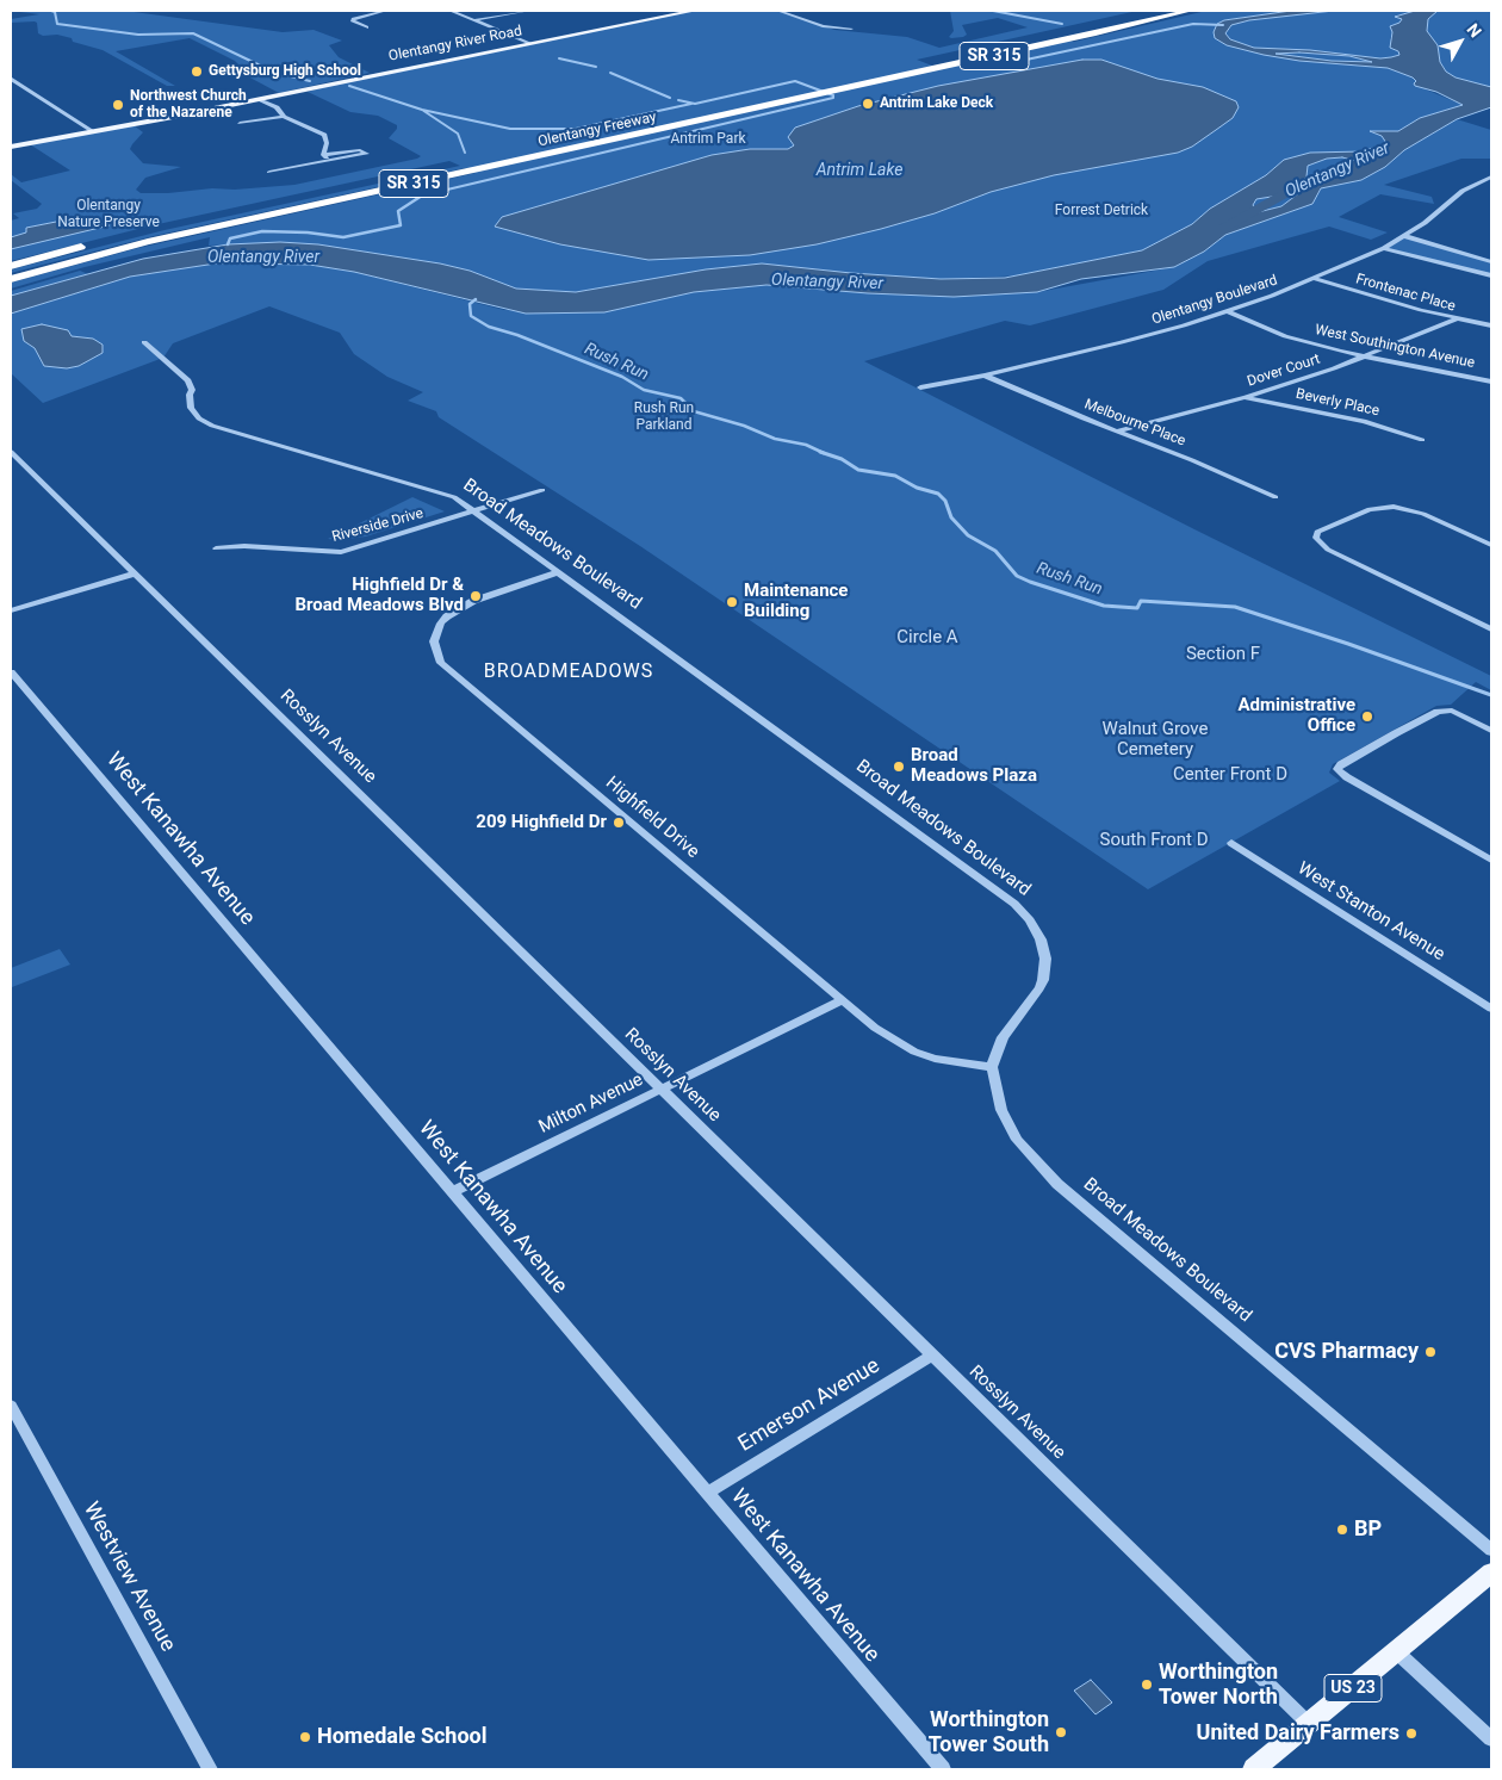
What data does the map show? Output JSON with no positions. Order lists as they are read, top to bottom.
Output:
{
  "streets": {
    "highway": ["SR 315", "Olentangy Freeway"],
    "main road": ["Olentangy River Road", "US 23"],
    "street": [
      "Frontenac Place",
      "Olentangy Boulevard",
      "West Southington Avenue",
      "Dover Court",
      "Beverly Place",
      "Melbourne Place",
      "Riverside Drive",
      "Broad Meadows Boulevard",
      "Rosslyn Avenue",
      "Highfield Drive",
      "West Kanawha Avenue",
      "West Stanton Avenue",
      "Milton Avenue",
      "Emerson Avenue",
      "Westview Avenue"
    ]
  },
  "crossings": [
    ["Frontenac Place", "Olentangy Boulevard"],
    ["Frontenac Place", "Dover Court"],
    ["Olentangy Boulevard", "West Southington Avenue"],
    ["Olentangy Boulevard", "Melbourne Place"],
    ["West Southington Avenue", "Dover Court"],
    ["Dover Court", "Beverly Place"],
    ["Dover Court", "Melbourne Place"],
    ["Riverside Drive", "Broad Meadows Boulevard"],
    ["Broad Meadows Boulevard", "Highfield Drive"],
    ["Rosslyn Avenue", "Milton Avenue"],
    ["Rosslyn Avenue", "Emerson Avenue"],
    ["Rosslyn Avenue", "US 23"],
    ["Highfield Drive", "Milton Avenue"],
    ["West Kanawha Avenue", "Milton Avenue"],
    ["West Kanawha Avenue", "Emerson Avenue"]
  ],
  "districts": ["BROADMEADOWS"],
  "water": ["Antrim Lake", "Olentangy River", "Rush Run"],
  "parks": [
    "Antrim Park",
    "Olentangy Nature Preserve",
    "Forrest Detrick",
    "Rush Run Parkland",
    "Circle A",
    "Section F",
    "Walnut Grove Cemetery",
    "Center Front D",
    "South Front D"
  ],
  "places": [
    "Gettysburg High School",
    "Antrim Lake Deck",
    "Northwest Church of the Nazarene",
    "Highfield Dr & Broad Meadows Blvd",
    "Maintenance Building",
    "Administrative Office",
    "Broad Meadows Plaza",
    "209 Highfield Dr",
    "CVS Pharmacy",
    "BP",
    "Worthington Tower North",
    "Worthington Tower South",
    "United Dairy Farmers",
    "Homedale School"
  ],
  "north": "top right"
}
